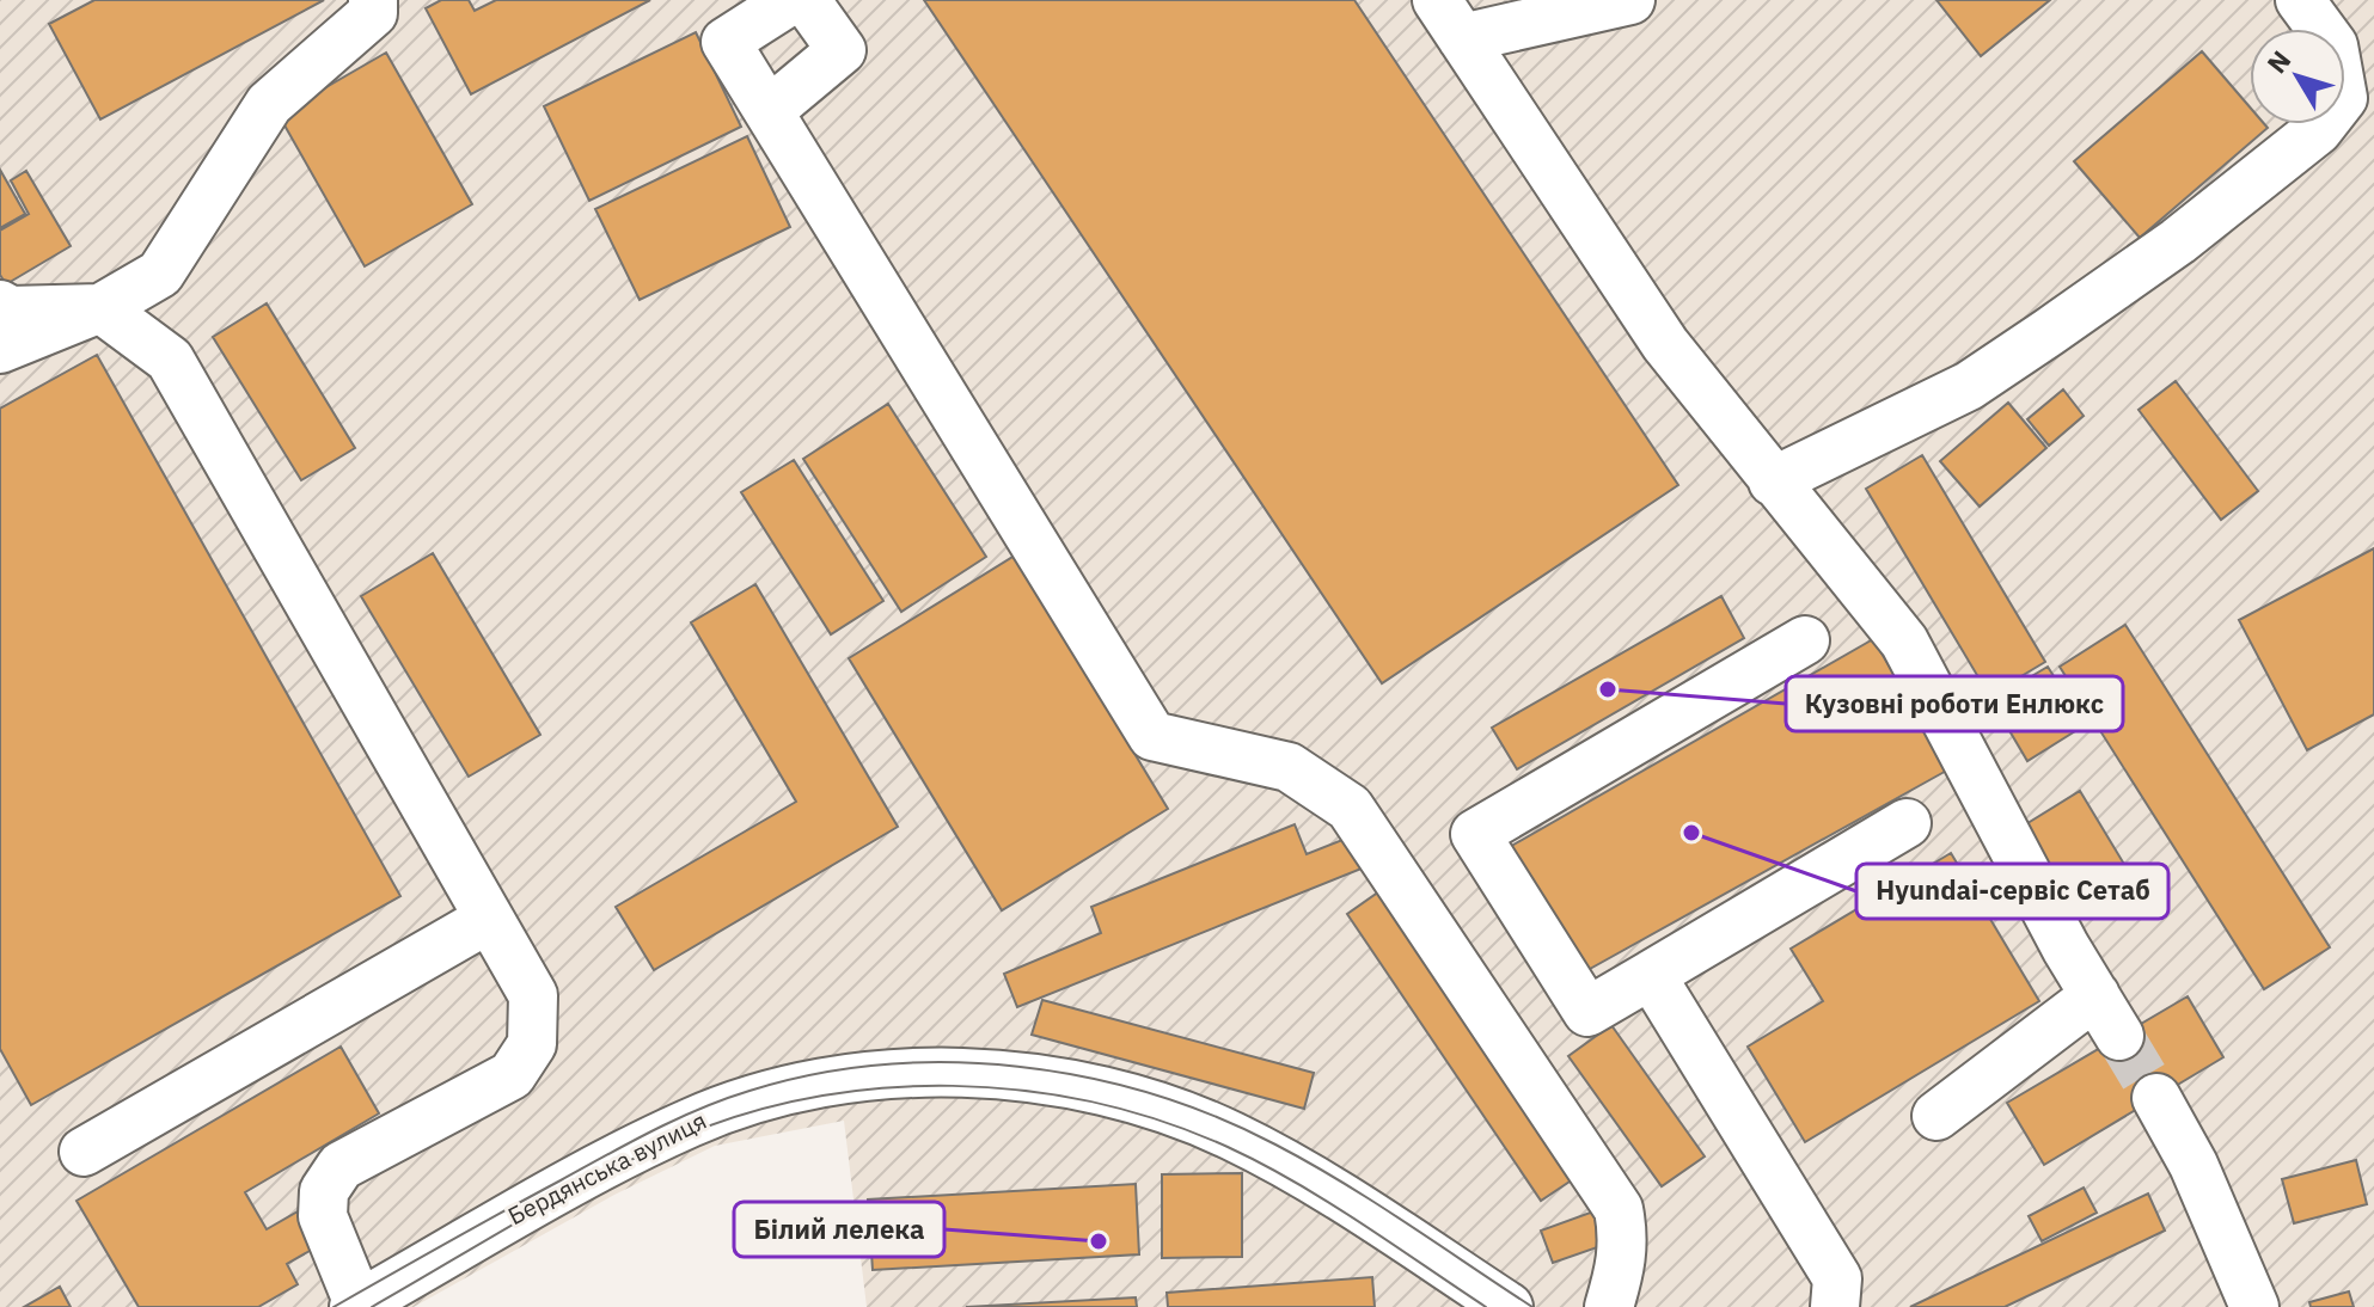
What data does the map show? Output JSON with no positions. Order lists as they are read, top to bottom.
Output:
{
  "streets": {
    "street": ["Бердянська вулиця"]
  },
  "places": ["Кузовні роботи Енлюкс", "Hyundai-сервіс Сетаб", "Білий лелека"],
  "north": "top left"
}
